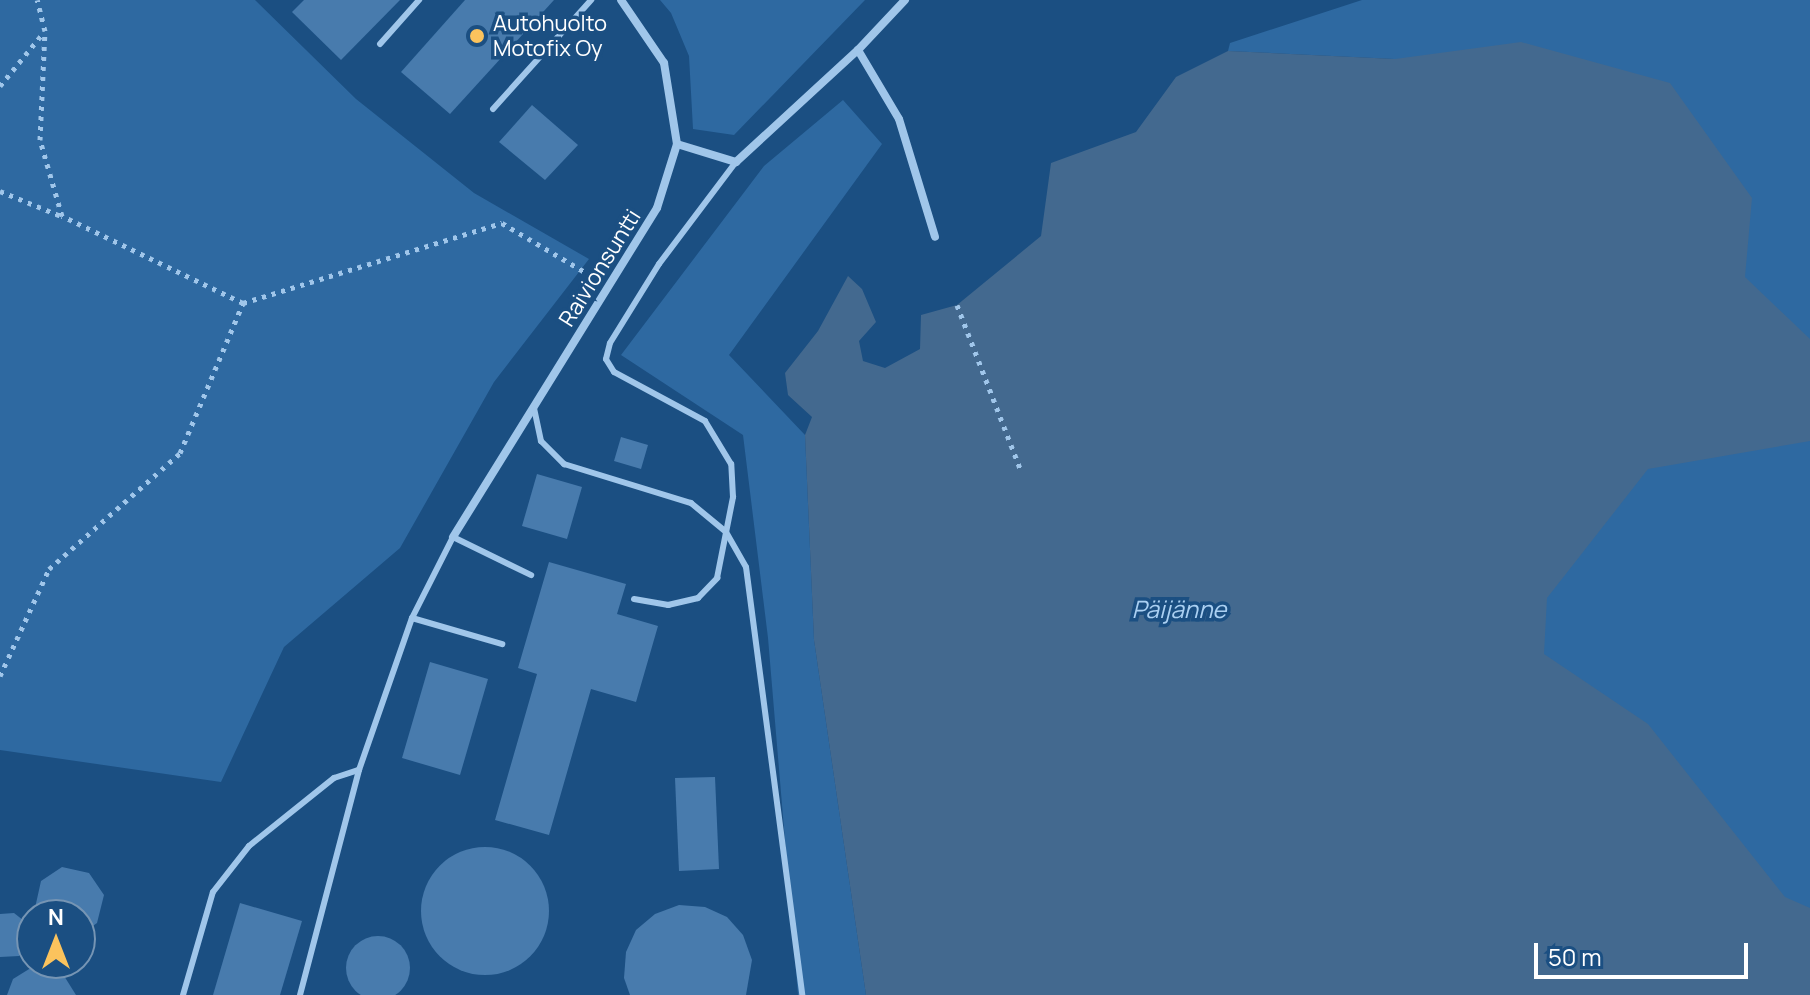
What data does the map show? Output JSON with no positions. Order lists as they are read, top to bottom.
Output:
{
  "streets": {
    "street": ["Raivionsuntti"]
  },
  "water": ["Päijänne"],
  "places": ["Autohuolto Motofix Oy"],
  "scale_bar": "50 m",
  "north": "top"
}
